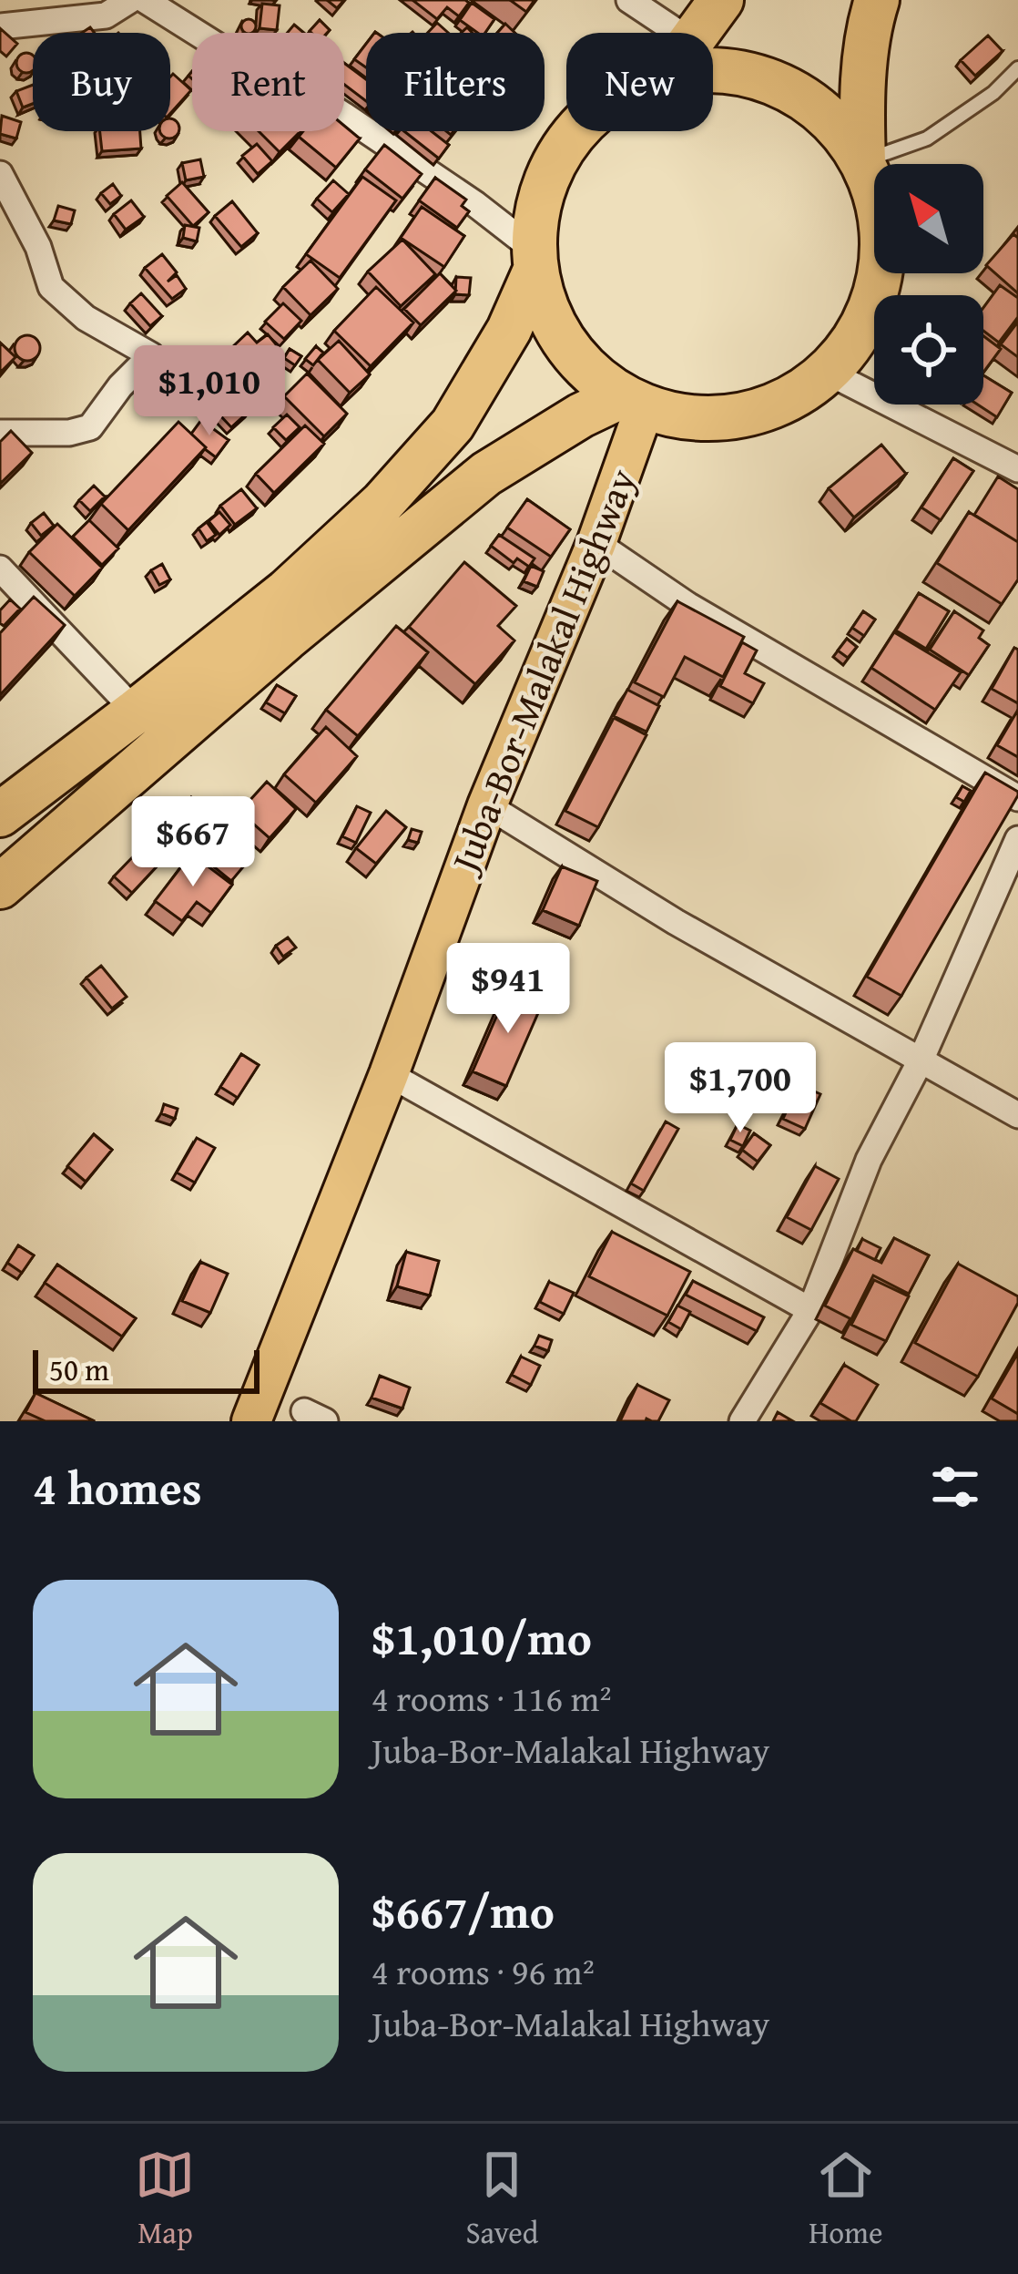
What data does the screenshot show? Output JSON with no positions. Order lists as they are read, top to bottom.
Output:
{
  "streets": {
    "highway": ["Juba-Bor-Malakal Highway"]
  },
  "scale_bar": "50 m",
  "north": "top left",
  "page": {
    "chip": [
      "Buy",
      "Rent",
      "Filters",
      "New"
    ],
    "price": [
      "$1,010",
      "$667",
      "$941",
      "$1,700"
    ],
    "scale": "50 m",
    "heading": "4 homes",
    "list": [
      {
        "name": "$1,010/mo",
        "note": "4 rooms · 116 m² · Juba-Bor-Malakal Highway"
      },
      {
        "name": "$667/mo",
        "note": "4 rooms · 96 m² · Juba-Bor-Malakal Highway"
      }
    ],
    "tabs": ["Map", "Saved", "Home"]
  }
}
